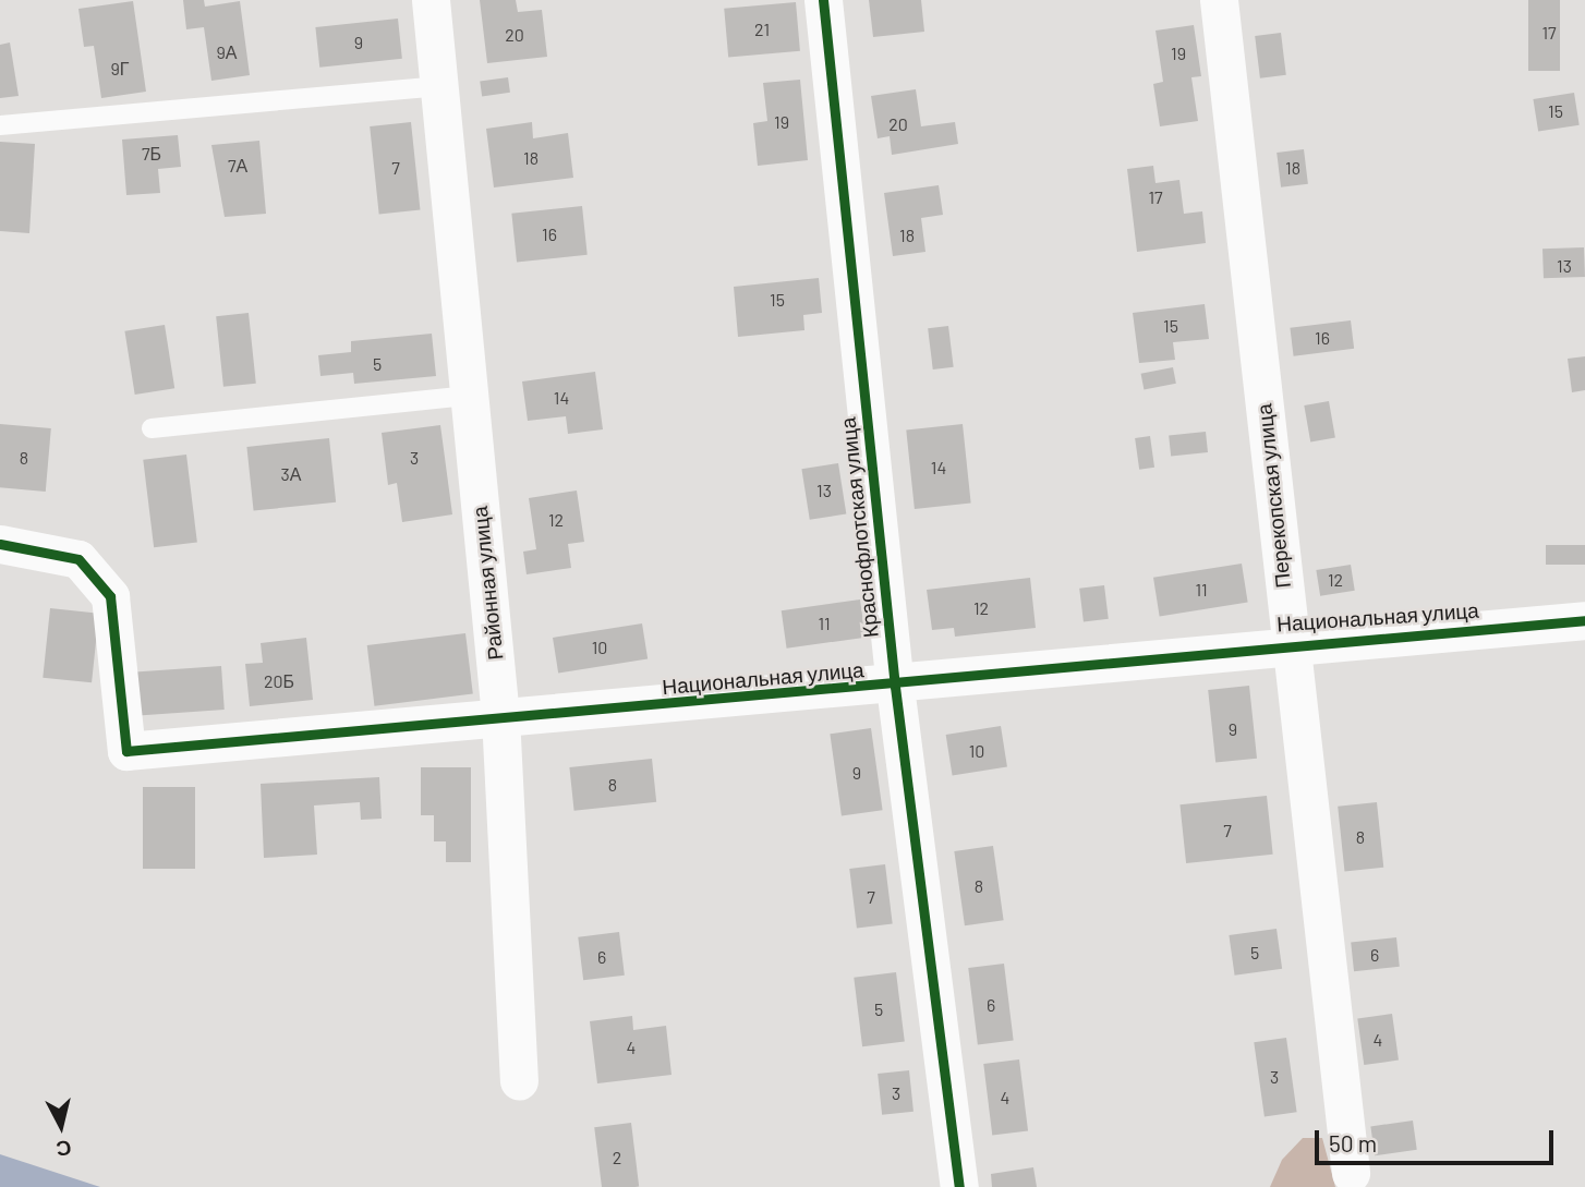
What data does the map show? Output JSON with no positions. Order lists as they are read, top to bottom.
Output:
{
  "streets": {
    "street": [
      "Перекопская улица",
      "Краснофлотская улица",
      "Районная улица",
      "Национальная улица"
    ]
  },
  "crossings": [
    ["Перекопская улица", "Национальная улица"],
    ["Краснофлотская улица", "Национальная улица"],
    ["Районная улица", "Национальная улица"]
  ],
  "house_numbers": [
    "21",
    "17",
    "20",
    "9",
    "9А",
    "19",
    "9Г",
    "15",
    "19",
    "20",
    "7Б",
    "18",
    "7А",
    "7",
    "18",
    "17",
    "16",
    "18",
    "13",
    "15",
    "15",
    "16",
    "5",
    "14",
    "8",
    "3",
    "14",
    "3А",
    "13",
    "12",
    "12",
    "11",
    "12",
    "11",
    "10",
    "20Б",
    "9",
    "10",
    "9",
    "8",
    "7",
    "8",
    "8",
    "7",
    "5",
    "6",
    "6",
    "6",
    "5",
    "4",
    "4",
    "3",
    "3",
    "4",
    "2"
  ],
  "scale_bar": "50 m",
  "north": "bottom"
}
